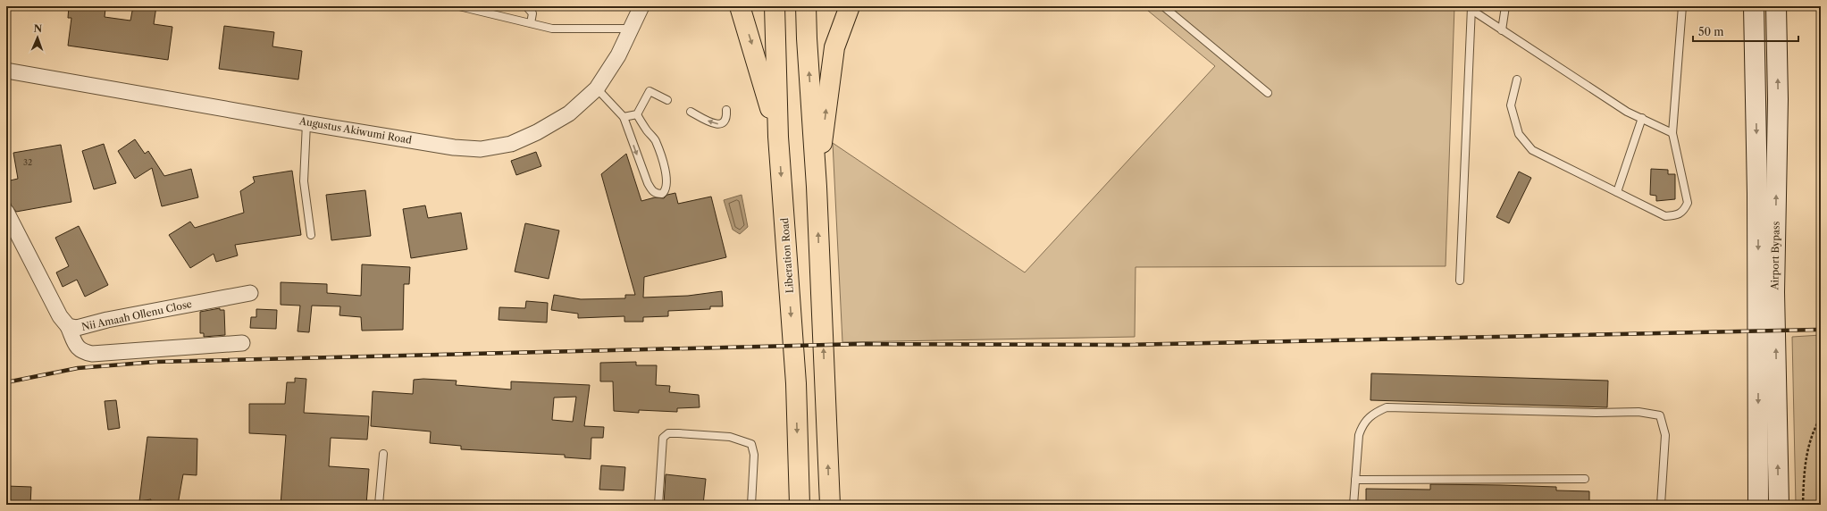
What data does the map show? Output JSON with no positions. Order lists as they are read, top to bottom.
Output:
{
  "streets": {
    "highway": ["Liberation Road"],
    "main road": ["Airport Bypass"],
    "street": ["Augustus Akiwumi Road", "Nii Amaah Ollenu Close"]
  },
  "house_numbers": ["32"],
  "scale_bar": "50 m",
  "north": "top"
}
